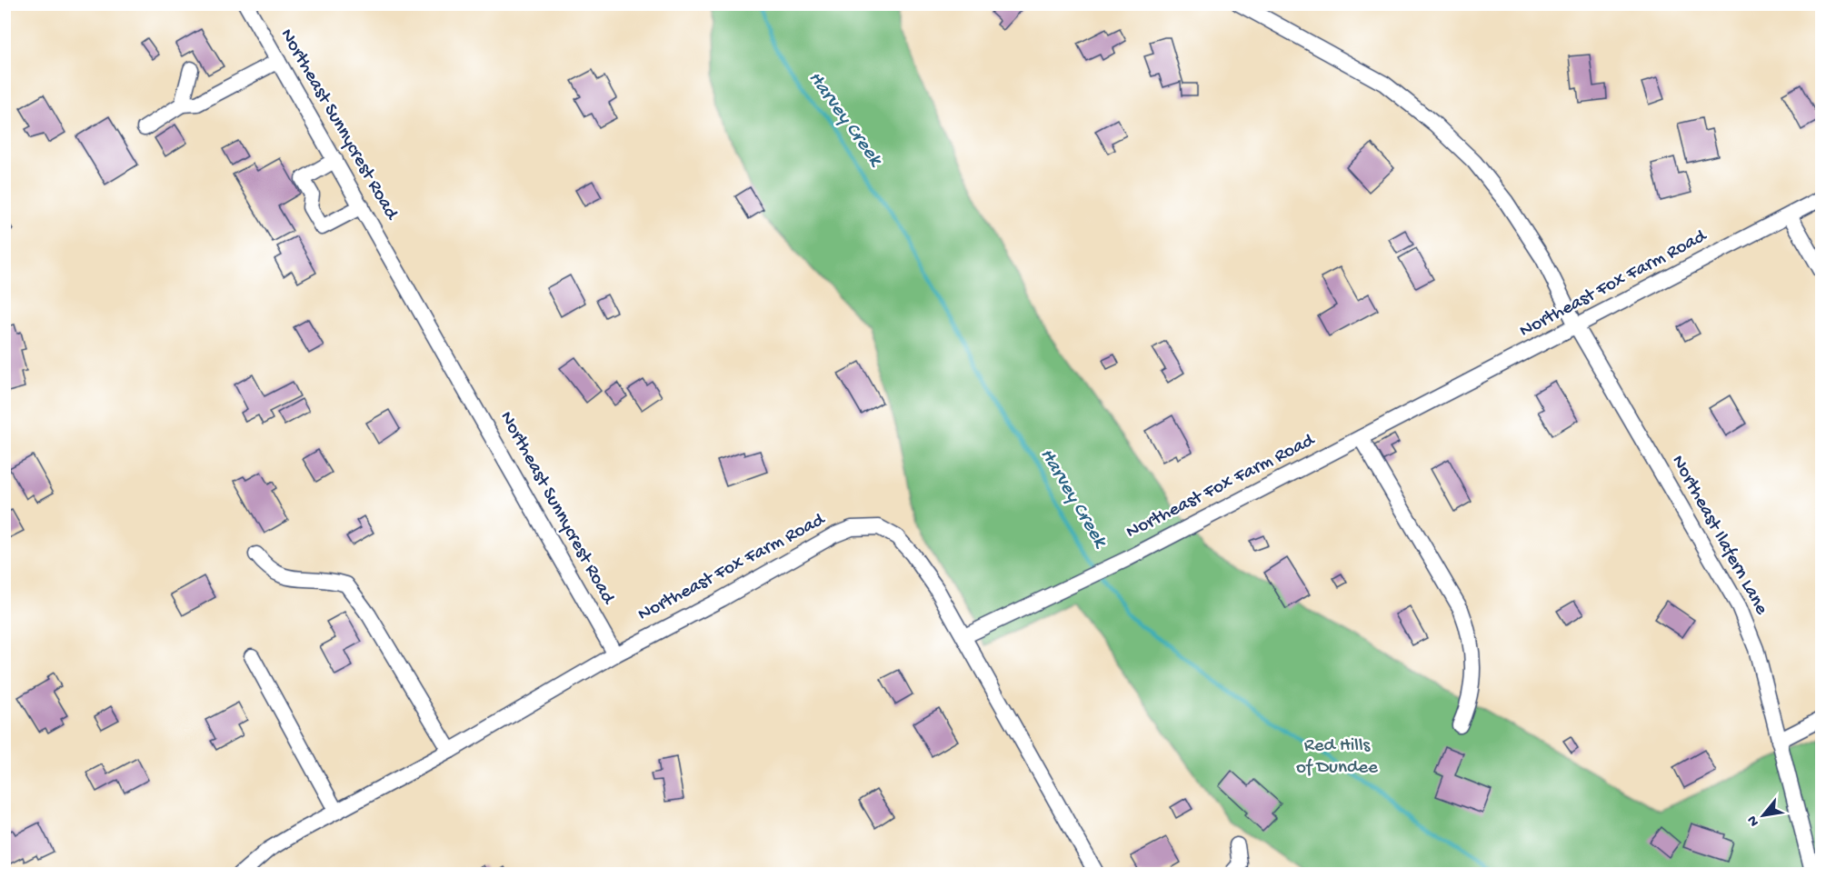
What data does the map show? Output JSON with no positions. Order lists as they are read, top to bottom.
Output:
{
  "streets": {
    "street": ["Northeast Sunnycrest Road", "Northeast Fox Farm Road", "Northeast Ilafern Lane"]
  },
  "crossings": [
    ["Northeast Sunnycrest Road", "Northeast Fox Farm Road"],
    ["Northeast Fox Farm Road", "Northeast Ilafern Lane"]
  ],
  "water": ["Harvey Creek"],
  "parks": ["Red Hills of Dundee"],
  "north": "bottom left"
}
